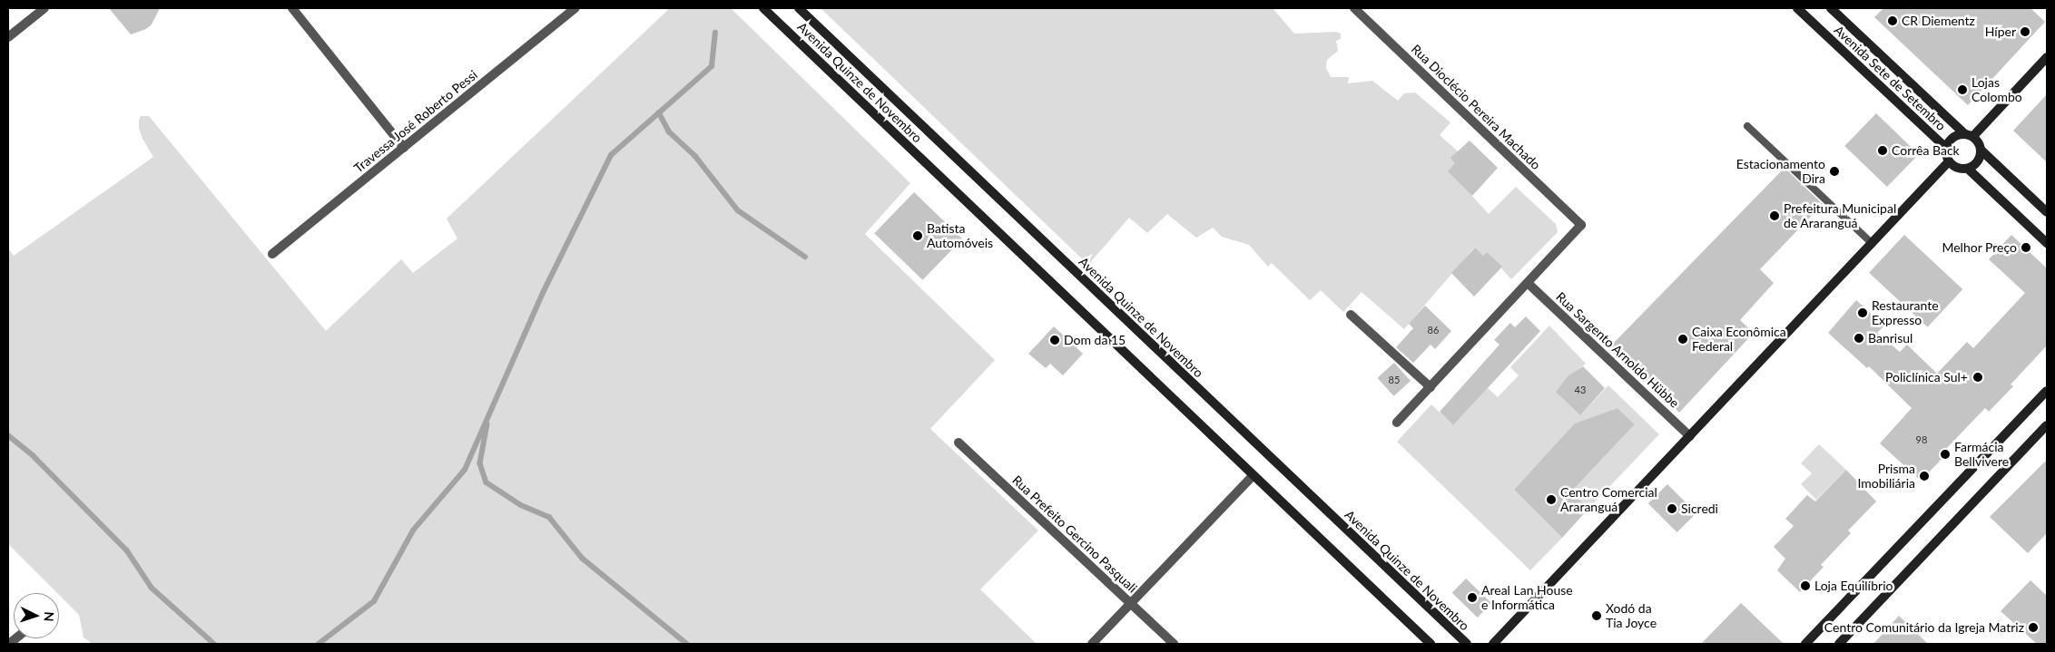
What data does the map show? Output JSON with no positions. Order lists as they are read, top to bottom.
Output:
{
  "streets": {
    "street": [
      "Avenida Sete de Setembro",
      "Avenida Quinze de Novembro",
      "Rua Dioclécio Pereira Machado",
      "Travessa José Roberto Pessi",
      "Rua Sargento Arnoldo Hübbe",
      "Rua Prefeito Gercino Pasquali"
    ]
  },
  "crossings": [
    ["Rua Dioclécio Pereira Machado", "Rua Sargento Arnoldo Hübbe"]
  ],
  "places": [
    "CR Diementz",
    "Híper",
    "Lojas Colombo",
    "Corrêa Back",
    "Estacionamento Dira",
    "Prefeitura Municipal de Araranguá",
    "Batista Automóveis",
    "Melhor Preço",
    "Restaurante Expresso",
    "Banrisul",
    "Caixa Econômica Federal",
    "Dom da 15",
    "Policlínica Sul+",
    "Farmácia Bellvivere",
    "Prisma Imobiliária",
    "Centro Comercial Araranguá",
    "Sicredi",
    "Loja Equilíbrio",
    "Areal Lan House e Informática",
    "Xodó da Tia Joyce",
    "Centro Comunitário da Igreja Matriz"
  ],
  "house_numbers": [
    "86",
    "85",
    "43",
    "98"
  ],
  "north": "right"
}
